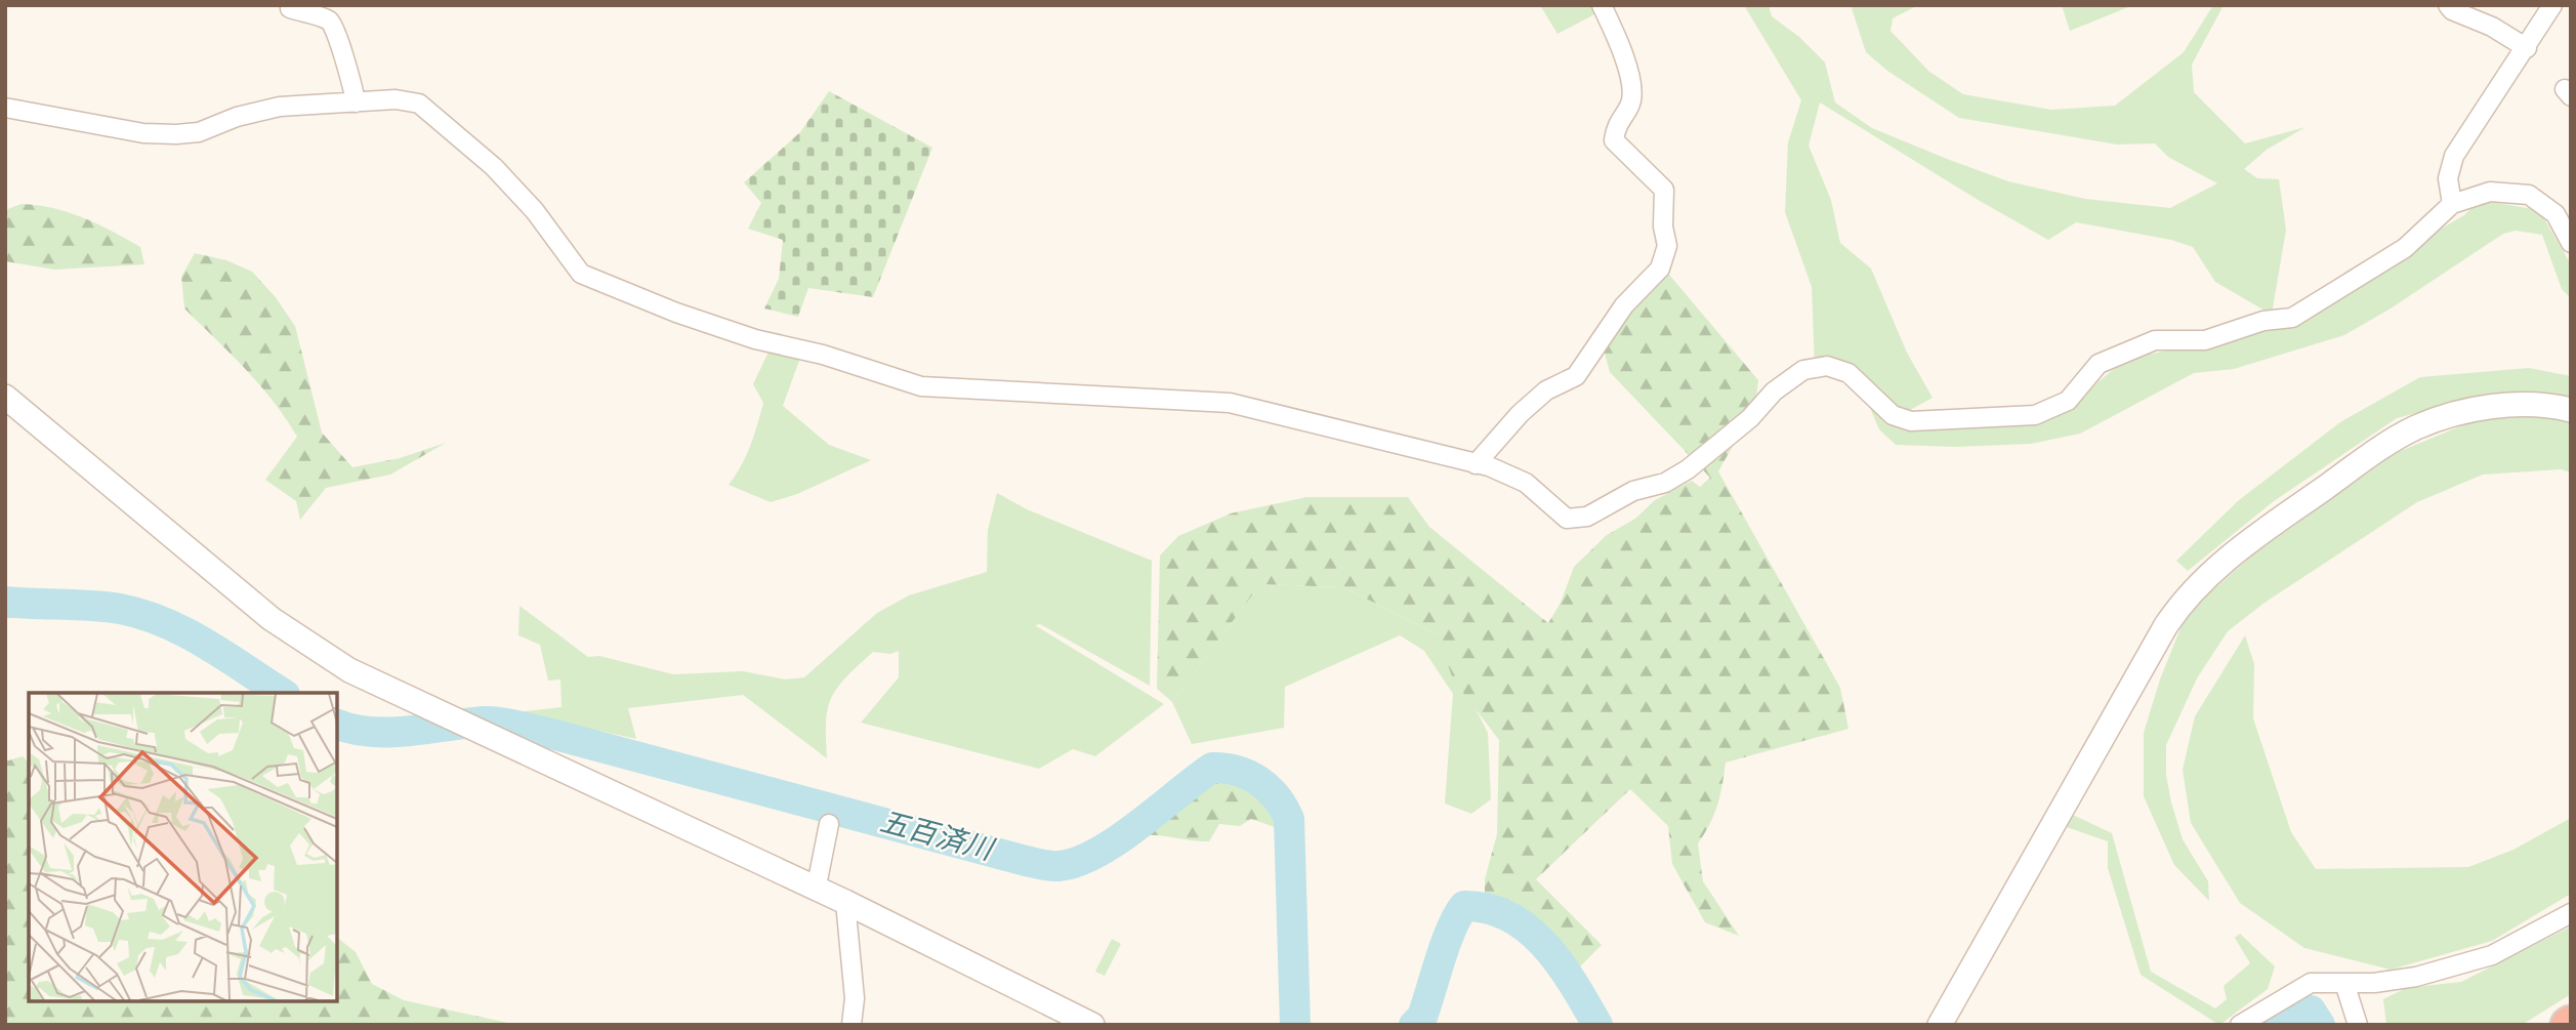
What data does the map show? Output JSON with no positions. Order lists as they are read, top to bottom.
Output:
{
  "water": ["五百済川"]
}
